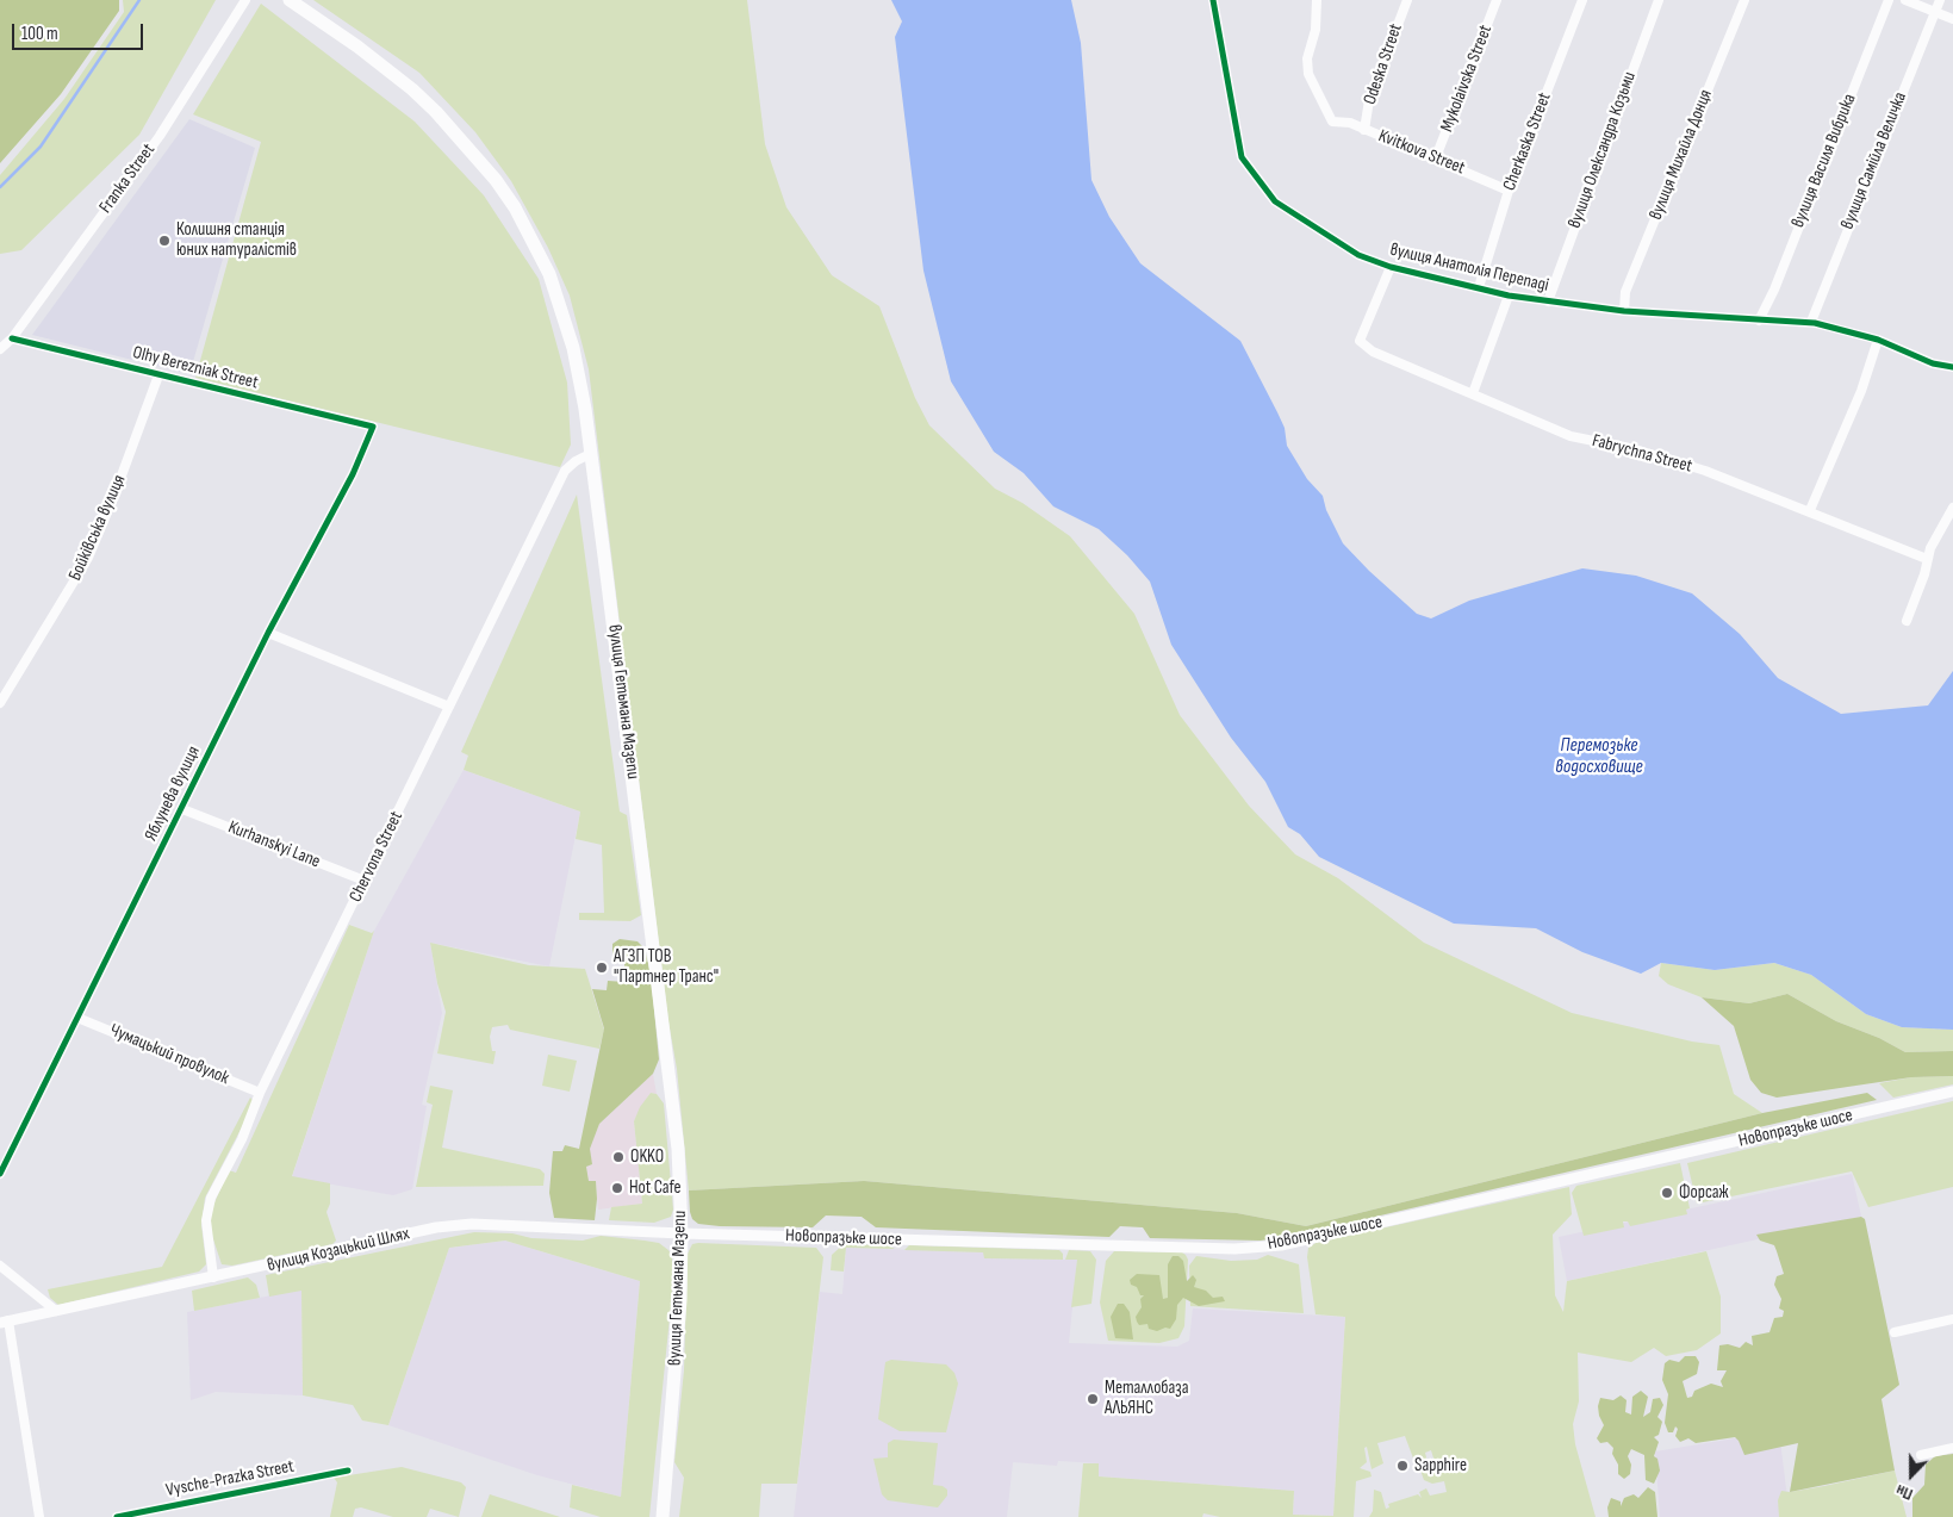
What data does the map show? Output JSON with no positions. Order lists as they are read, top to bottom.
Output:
{
  "streets": {
    "highway": ["вулиця Гетьмана Мазепи"],
    "main road": ["Новопразьке шосе", "вулиця Козацький Шлях"],
    "street": [
      "Odeska Street",
      "Mykolaivska Street",
      "Cherkaska Street",
      "вулиця Олександра Козьми",
      "Kvitkova Street",
      "вулиця Михайла Донця",
      "вулиця Василя Вибрика",
      "вулиця Самійла Величка",
      "Franka Street",
      "вулиця Анатолія Перепаді",
      "Olhy Berezniak Street",
      "Fabrychna Street",
      "Бойківська вулиця",
      "Яблунева вулиця",
      "Kurhanskyi Lane",
      "Chervona Street",
      "Чумацький провулок",
      "Vysche-Prazka Street"
    ]
  },
  "crossings": [
    ["Odeska Street", "Kvitkova Street"],
    ["Mykolaivska Street", "Kvitkova Street"],
    ["Cherkaska Street", "Kvitkova Street"],
    ["Cherkaska Street", "вулиця Анатолія Перепаді"],
    ["вулиця Олександра Козьми", "вулиця Анатолія Перепаді"],
    ["вулиця Михайла Донця", "вулиця Анатолія Перепаді"],
    ["вулиця Василя Вибрика", "вулиця Анатолія Перепаді"],
    ["вулиця Самійла Величка", "вулиця Анатолія Перепаді"],
    ["Franka Street", "Olhy Berezniak Street"],
    ["вулиця Анатолія Перепаді", "Fabrychna Street"],
    ["Olhy Berezniak Street", "Бойківська вулиця"],
    ["Olhy Berezniak Street", "Яблунева вулиця"],
    ["вулиця Гетьмана Мазепи", "Chervona Street"],
    ["вулиця Гетьмана Мазепи", "Новопразьке шосе"],
    ["вулиця Гетьмана Мазепи", "вулиця Козацький Шлях"],
    ["Яблунева вулиця", "Kurhanskyi Lane"],
    ["Яблунева вулиця", "Чумацький провулок"],
    ["Kurhanskyi Lane", "Chervona Street"],
    ["Chervona Street", "Чумацький провулок"],
    ["Chervona Street", "вулиця Козацький Шлях"],
    ["Новопразьке шосе", "вулиця Козацький Шлях"]
  ],
  "water": ["Перемозьке водосховище"],
  "places": [
    "Колишня станція юних натуралістів",
    "АГЗП ТОВ \"Партнер Транс\"",
    "OKKO",
    "Hot Cafe",
    "Форсаж",
    "Металлобаза АЛЬЯНС",
    "Sapphire"
  ],
  "scale_bar": "100 m",
  "north": "bottom"
}
